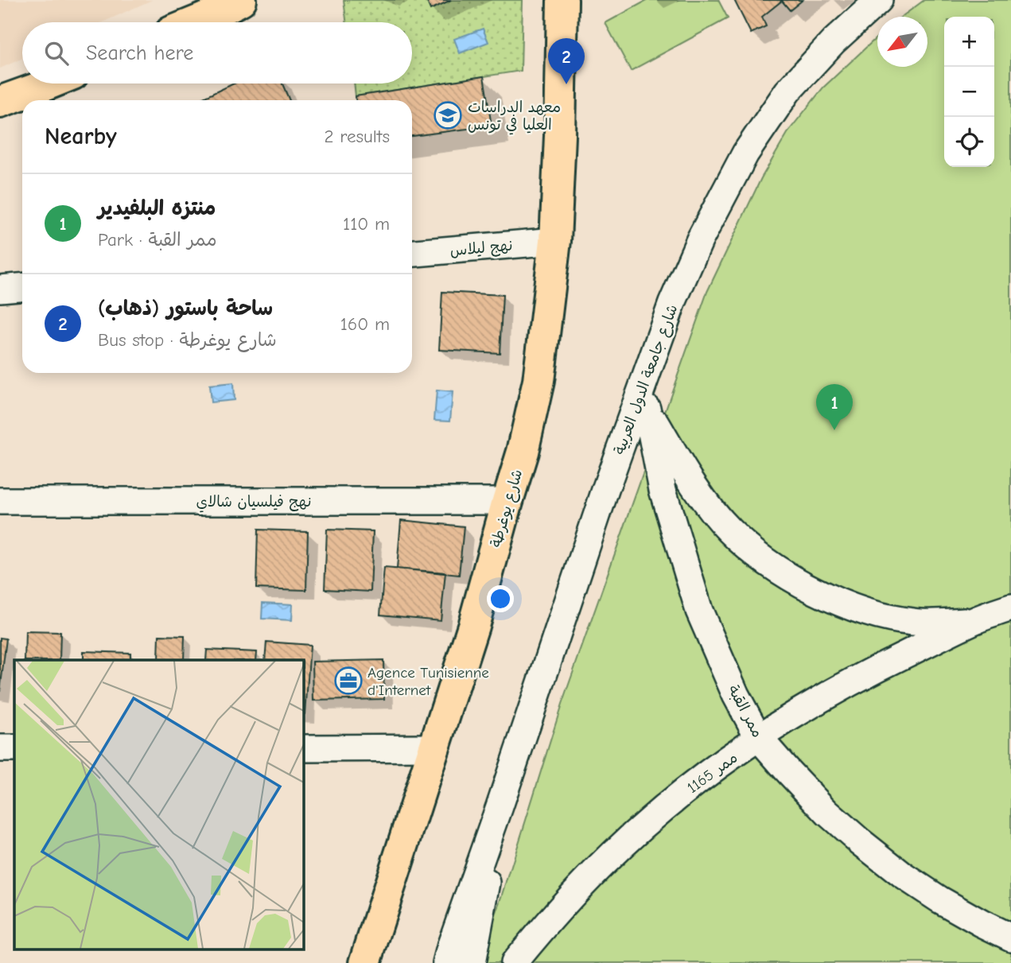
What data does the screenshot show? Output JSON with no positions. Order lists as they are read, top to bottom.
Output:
{
  "streets": {
    "main road": ["شارع يوغرطة"],
    "street": [
      "نهج ليلاس",
      "شارع جامعة الدول العربية",
      "نهج فيلسيان شالاي",
      "ممر القبة",
      "ممر 1165"
    ]
  },
  "crossings": [
    ["نهج ليلاس", "شارع يوغرطة"],
    ["شارع جامعة الدول العربية", "ممر القبة"],
    ["نهج فيلسيان شالاي", "شارع يوغرطة"],
    ["ممر القبة", "ممر 1165"]
  ],
  "places": {
    "school or university": ["معهد الدراسات العليا في تونس"],
    "office": ["Agence Tunisienne d'Internet"]
  },
  "north": "bottom left",
  "page": {
    "map_buttons": ["+", "−"],
    "search": "Search here",
    "pins": ["2", "1"],
    "heading": ["Nearby", "2 results"],
    "list": [
      {
        "mark": "1",
        "name": "منتزه البلفيدير",
        "note": "Park · ممر القبة",
        "value": "110 m"
      },
      {
        "mark": "2",
        "name": "ساحة باستور (ذهاب)",
        "note": "Bus stop · شارع يوغرطة",
        "value": "160 m"
      }
    ]
  }
}
